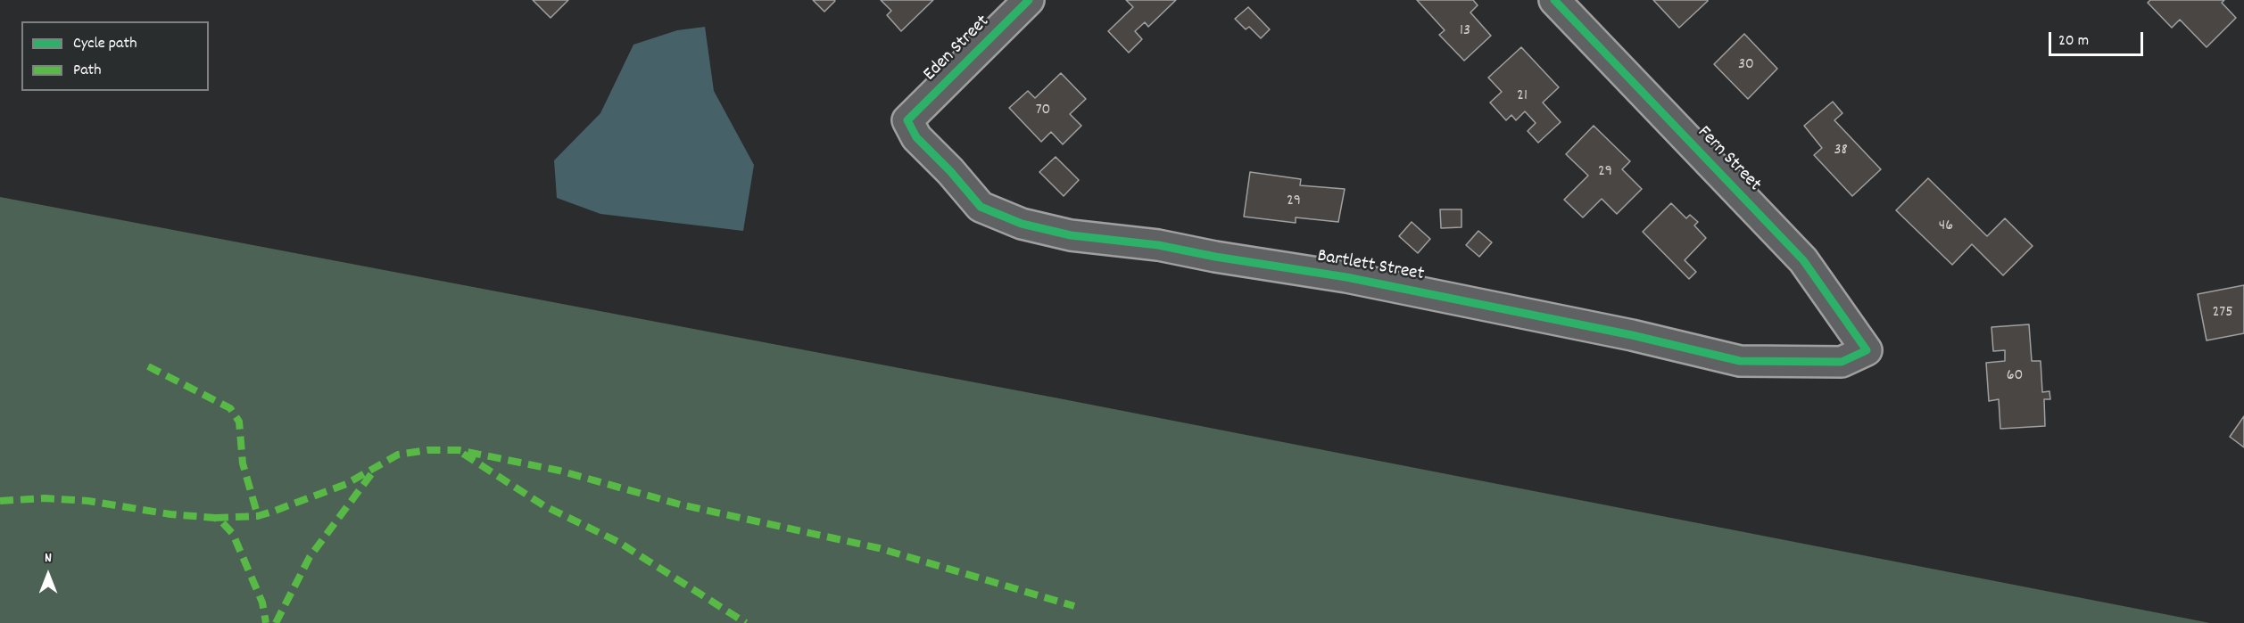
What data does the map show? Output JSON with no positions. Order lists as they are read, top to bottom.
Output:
{
  "streets": {
    "street": ["Eden Street", "Fern Street", "Bartlett Street"]
  },
  "crossings": [
    ["Eden Street", "Bartlett Street"],
    ["Fern Street", "Bartlett Street"]
  ],
  "house_numbers": [
    "13",
    "30",
    "21",
    "70",
    "38",
    "29",
    "29",
    "46",
    "275",
    "60"
  ],
  "legend": ["Cycle path", "Path"],
  "scale_bar": "20 m",
  "north": "top"
}
